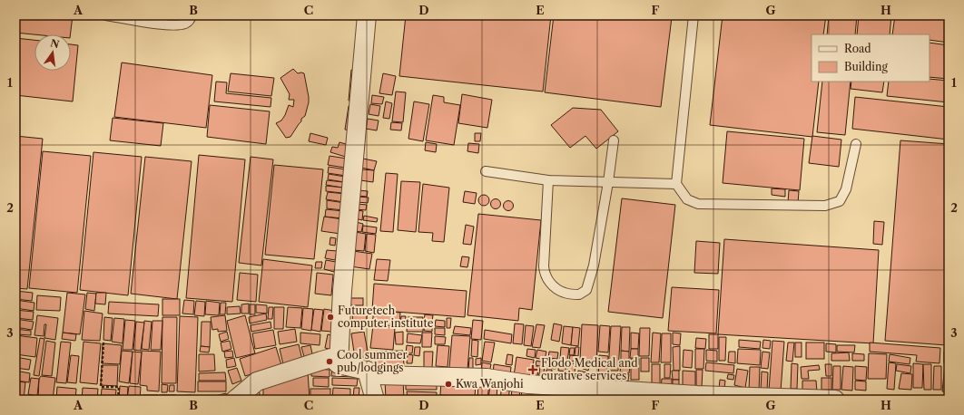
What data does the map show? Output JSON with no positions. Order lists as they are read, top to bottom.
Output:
{
  "places": {
    "other": ["Futuretech computer institute", "Cool summer pub/lodgings", "Kwa Wanjohi"],
    "health": ["Flodo Medical and curative services"]
  },
  "legend": ["Road", "Building"],
  "north": "top",
  "grid": {
    "columns": [
      "A",
      "B",
      "C",
      "D",
      "E",
      "F",
      "G",
      "H"
    ],
    "rows": ["1", "2", "3"]
  }
}
